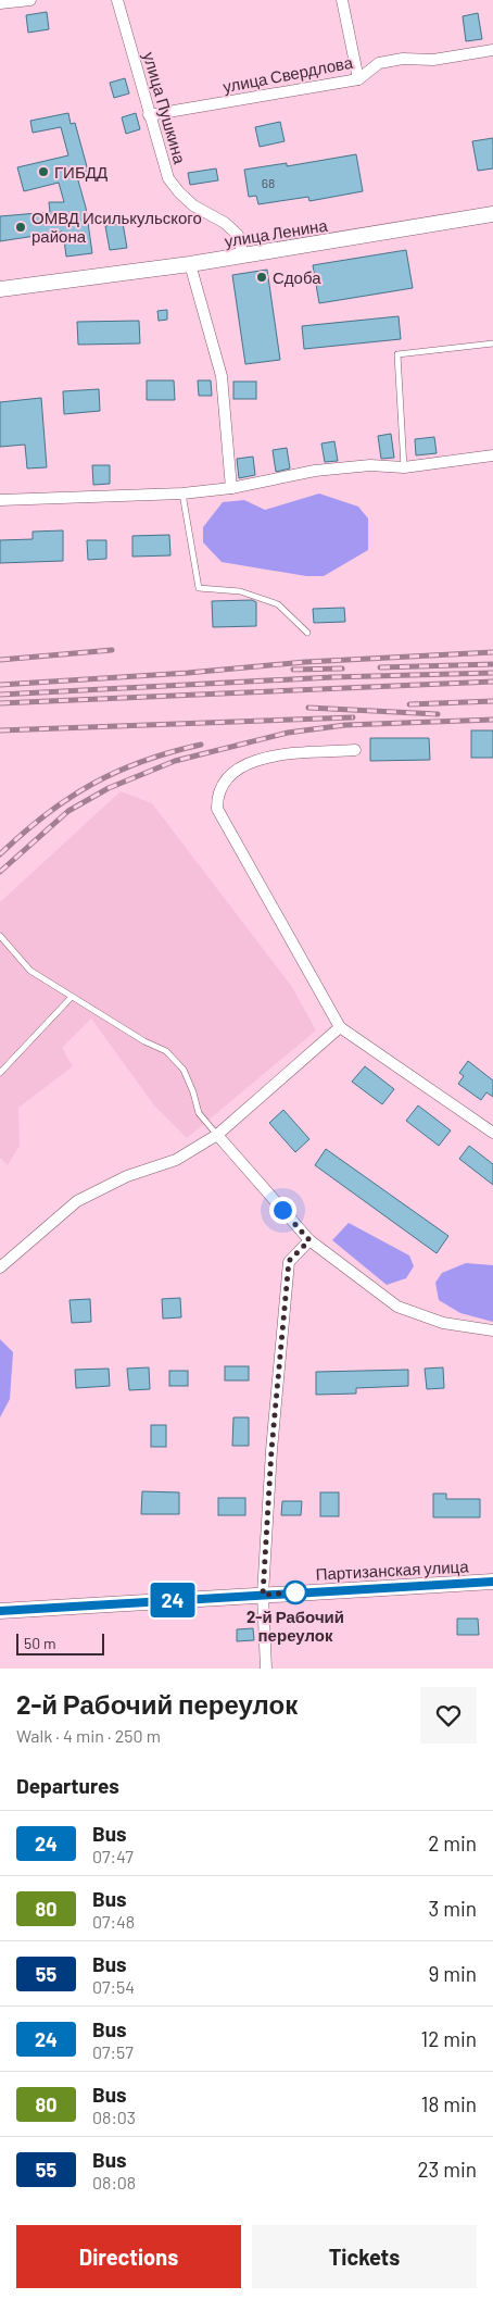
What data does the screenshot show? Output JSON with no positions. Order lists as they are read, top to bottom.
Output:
{
  "streets": {
    "street": [
      "улица Свердлова",
      "улица Пушкина",
      "улица Ленина",
      "Партизанская улица"
    ]
  },
  "crossings": [
    ["улица Свердлова", "улица Пушкина"],
    ["улица Пушкина", "улица Ленина"]
  ],
  "places": [
    "ГИБДД",
    "ОМВД Исилькульского района",
    "Сдоба",
    "2-й Рабочий переулок"
  ],
  "lines": ["bus line 24"],
  "house_numbers": ["68"],
  "scale_bar": "50 m",
  "page": {
    "on_map": "24",
    "scale": "50 m",
    "heading": [
      ["2-й Рабочий переулок", "Walk · 4 min · 250 m"],
      "Departures"
    ],
    "list": [
      {
        "mark": "24",
        "name": "Bus",
        "note": "07:47",
        "value": "2 min"
      },
      {
        "mark": "80",
        "name": "Bus",
        "note": "07:48",
        "value": "3 min"
      },
      {
        "mark": "55",
        "name": "Bus",
        "note": "07:54",
        "value": "9 min"
      },
      {
        "mark": "24",
        "name": "Bus",
        "note": "07:57",
        "value": "12 min"
      },
      {
        "mark": "80",
        "name": "Bus",
        "note": "08:03",
        "value": "18 min"
      },
      {
        "mark": "55",
        "name": "Bus",
        "note": "08:08",
        "value": "23 min"
      }
    ],
    "buttons": ["Directions", "Tickets"]
  }
}
